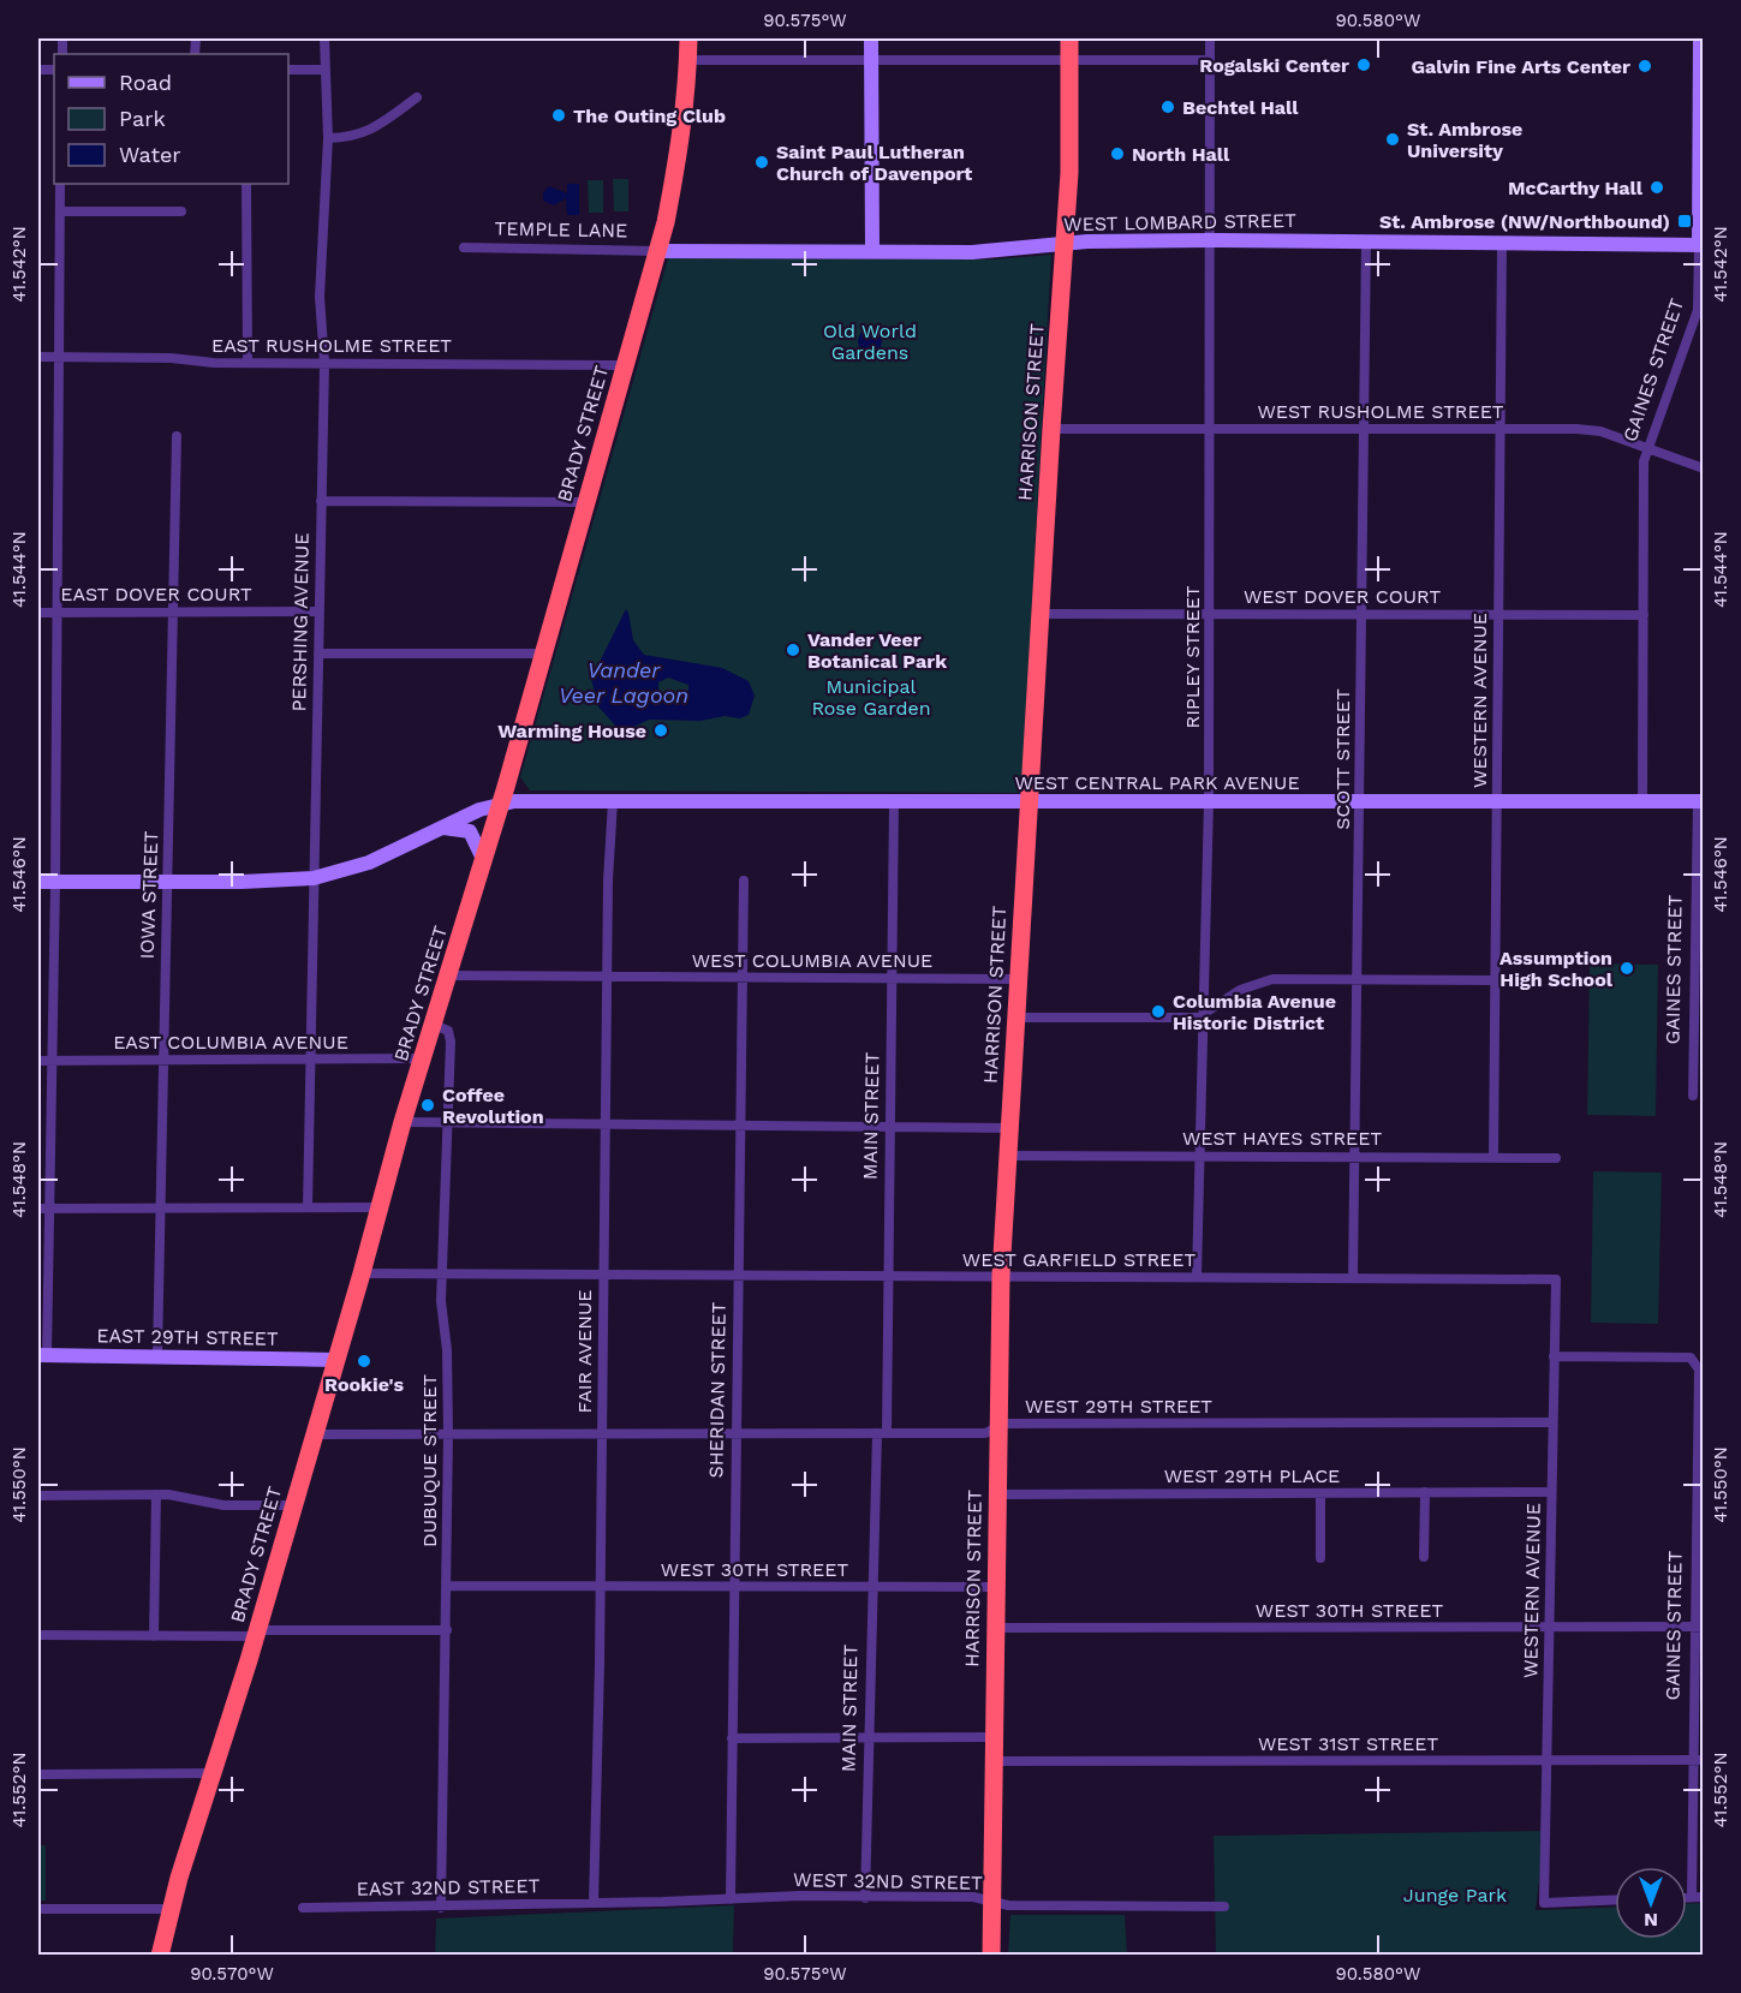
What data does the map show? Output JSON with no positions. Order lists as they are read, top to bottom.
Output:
{
  "streets": {
    "highway": ["HARRISON STREET", "BRADY STREET"],
    "street": [
      "WEST LOMBARD STREET",
      "TEMPLE LANE",
      "EAST RUSHOLME STREET",
      "GAINES STREET",
      "WEST RUSHOLME STREET",
      "EAST DOVER COURT",
      "WEST DOVER COURT",
      "PERSHING AVENUE",
      "RIPLEY STREET",
      "WESTERN AVENUE",
      "SCOTT STREET",
      "WEST CENTRAL PARK AVENUE",
      "IOWA STREET",
      "WEST COLUMBIA AVENUE",
      "EAST COLUMBIA AVENUE",
      "MAIN STREET",
      "WEST HAYES STREET",
      "WEST GARFIELD STREET",
      "EAST 29TH STREET",
      "FAIR AVENUE",
      "SHERIDAN STREET",
      "WEST 29TH STREET",
      "DUBUQUE STREET",
      "WEST 29TH PLACE",
      "WEST 30TH STREET",
      "WEST 31ST STREET",
      "WEST 32ND STREET",
      "EAST 32ND STREET"
    ]
  },
  "crossings": [
    ["WEST LOMBARD STREET", "TEMPLE LANE"],
    ["WEST LOMBARD STREET", "GAINES STREET"],
    ["WEST LOMBARD STREET", "HARRISON STREET"],
    ["WEST LOMBARD STREET", "BRADY STREET"],
    ["WEST LOMBARD STREET", "RIPLEY STREET"],
    ["WEST LOMBARD STREET", "WESTERN AVENUE"],
    ["WEST LOMBARD STREET", "SCOTT STREET"],
    ["TEMPLE LANE", "BRADY STREET"],
    ["EAST RUSHOLME STREET", "BRADY STREET"],
    ["EAST RUSHOLME STREET", "PERSHING AVENUE"],
    ["GAINES STREET", "WEST RUSHOLME STREET"],
    ["GAINES STREET", "WEST DOVER COURT"],
    ["GAINES STREET", "WESTERN AVENUE"],
    ["GAINES STREET", "WEST CENTRAL PARK AVENUE"],
    ["GAINES STREET", "WEST 30TH STREET"],
    ["GAINES STREET", "WEST 31ST STREET"],
    ["WEST RUSHOLME STREET", "HARRISON STREET"],
    ["WEST RUSHOLME STREET", "RIPLEY STREET"],
    ["WEST RUSHOLME STREET", "WESTERN AVENUE"],
    ["WEST RUSHOLME STREET", "SCOTT STREET"],
    ["HARRISON STREET", "WEST DOVER COURT"],
    ["HARRISON STREET", "WEST CENTRAL PARK AVENUE"],
    ["HARRISON STREET", "WEST COLUMBIA AVENUE"],
    ["HARRISON STREET", "WEST HAYES STREET"],
    ["HARRISON STREET", "WEST GARFIELD STREET"],
    ["HARRISON STREET", "WEST 29TH STREET"],
    ["HARRISON STREET", "WEST 29TH PLACE"],
    ["HARRISON STREET", "WEST 30TH STREET"],
    ["HARRISON STREET", "WEST 31ST STREET"],
    ["HARRISON STREET", "WEST 32ND STREET"],
    ["BRADY STREET", "WEST CENTRAL PARK AVENUE"],
    ["BRADY STREET", "EAST COLUMBIA AVENUE"],
    ["BRADY STREET", "WEST GARFIELD STREET"],
    ["BRADY STREET", "EAST 29TH STREET"],
    ["BRADY STREET", "DUBUQUE STREET"],
    ["EAST DOVER COURT", "PERSHING AVENUE"],
    ["EAST DOVER COURT", "IOWA STREET"],
    ["WEST DOVER COURT", "RIPLEY STREET"],
    ["WEST DOVER COURT", "WESTERN AVENUE"],
    ["WEST DOVER COURT", "SCOTT STREET"],
    ["PERSHING AVENUE", "EAST COLUMBIA AVENUE"],
    ["RIPLEY STREET", "WEST CENTRAL PARK AVENUE"],
    ["RIPLEY STREET", "WEST HAYES STREET"],
    ["RIPLEY STREET", "WEST GARFIELD STREET"],
    ["WESTERN AVENUE", "WEST CENTRAL PARK AVENUE"],
    ["WESTERN AVENUE", "WEST HAYES STREET"],
    ["WESTERN AVENUE", "WEST GARFIELD STREET"],
    ["WESTERN AVENUE", "WEST 29TH STREET"],
    ["WESTERN AVENUE", "WEST 29TH PLACE"],
    ["WESTERN AVENUE", "WEST 30TH STREET"],
    ["WESTERN AVENUE", "WEST 31ST STREET"],
    ["SCOTT STREET", "WEST CENTRAL PARK AVENUE"],
    ["SCOTT STREET", "WEST HAYES STREET"],
    ["SCOTT STREET", "WEST GARFIELD STREET"],
    ["WEST CENTRAL PARK AVENUE", "MAIN STREET"],
    ["WEST CENTRAL PARK AVENUE", "FAIR AVENUE"],
    ["IOWA STREET", "EAST COLUMBIA AVENUE"],
    ["IOWA STREET", "EAST 29TH STREET"],
    ["WEST COLUMBIA AVENUE", "MAIN STREET"],
    ["WEST COLUMBIA AVENUE", "FAIR AVENUE"],
    ["WEST COLUMBIA AVENUE", "SHERIDAN STREET"],
    ["MAIN STREET", "WEST GARFIELD STREET"],
    ["MAIN STREET", "WEST 29TH STREET"],
    ["MAIN STREET", "WEST 30TH STREET"],
    ["MAIN STREET", "WEST 32ND STREET"],
    ["WEST GARFIELD STREET", "FAIR AVENUE"],
    ["WEST GARFIELD STREET", "SHERIDAN STREET"],
    ["WEST GARFIELD STREET", "DUBUQUE STREET"],
    ["FAIR AVENUE", "WEST 29TH STREET"],
    ["FAIR AVENUE", "WEST 30TH STREET"],
    ["FAIR AVENUE", "WEST 32ND STREET"],
    ["FAIR AVENUE", "EAST 32ND STREET"],
    ["SHERIDAN STREET", "WEST 29TH STREET"],
    ["SHERIDAN STREET", "WEST 30TH STREET"],
    ["SHERIDAN STREET", "WEST 32ND STREET"],
    ["DUBUQUE STREET", "WEST 30TH STREET"],
    ["DUBUQUE STREET", "EAST 32ND STREET"],
    ["WEST 32ND STREET", "EAST 32ND STREET"]
  ],
  "water": ["Vander Veer Lagoon"],
  "parks": ["Old World Gardens", "Municipal Rose Garden", "Junge Park"],
  "places": {
    "other": [
      "Rogalski Center",
      "Galvin Fine Arts Center",
      "Bechtel Hall",
      "The Outing Club",
      "St. Ambrose University",
      "North Hall",
      "Saint Paul Lutheran Church of Davenport",
      "McCarthy Hall",
      "Vander Veer Botanical Park",
      "Warming House",
      "Assumption High School",
      "Columbia Avenue Historic District",
      "Coffee Revolution",
      "Rookie's"
    ],
    "transit": ["St. Ambrose (NW/Northbound)"]
  },
  "legend": ["Road", "Park", "Water"],
  "north": "bottom",
  "coordinates": [
    "90.575°W",
    "90.580°W",
    "41.542°N",
    "41.544°N",
    "41.546°N",
    "41.548°N",
    "41.550°N",
    "41.552°N",
    "90.570°W"
  ]
}
